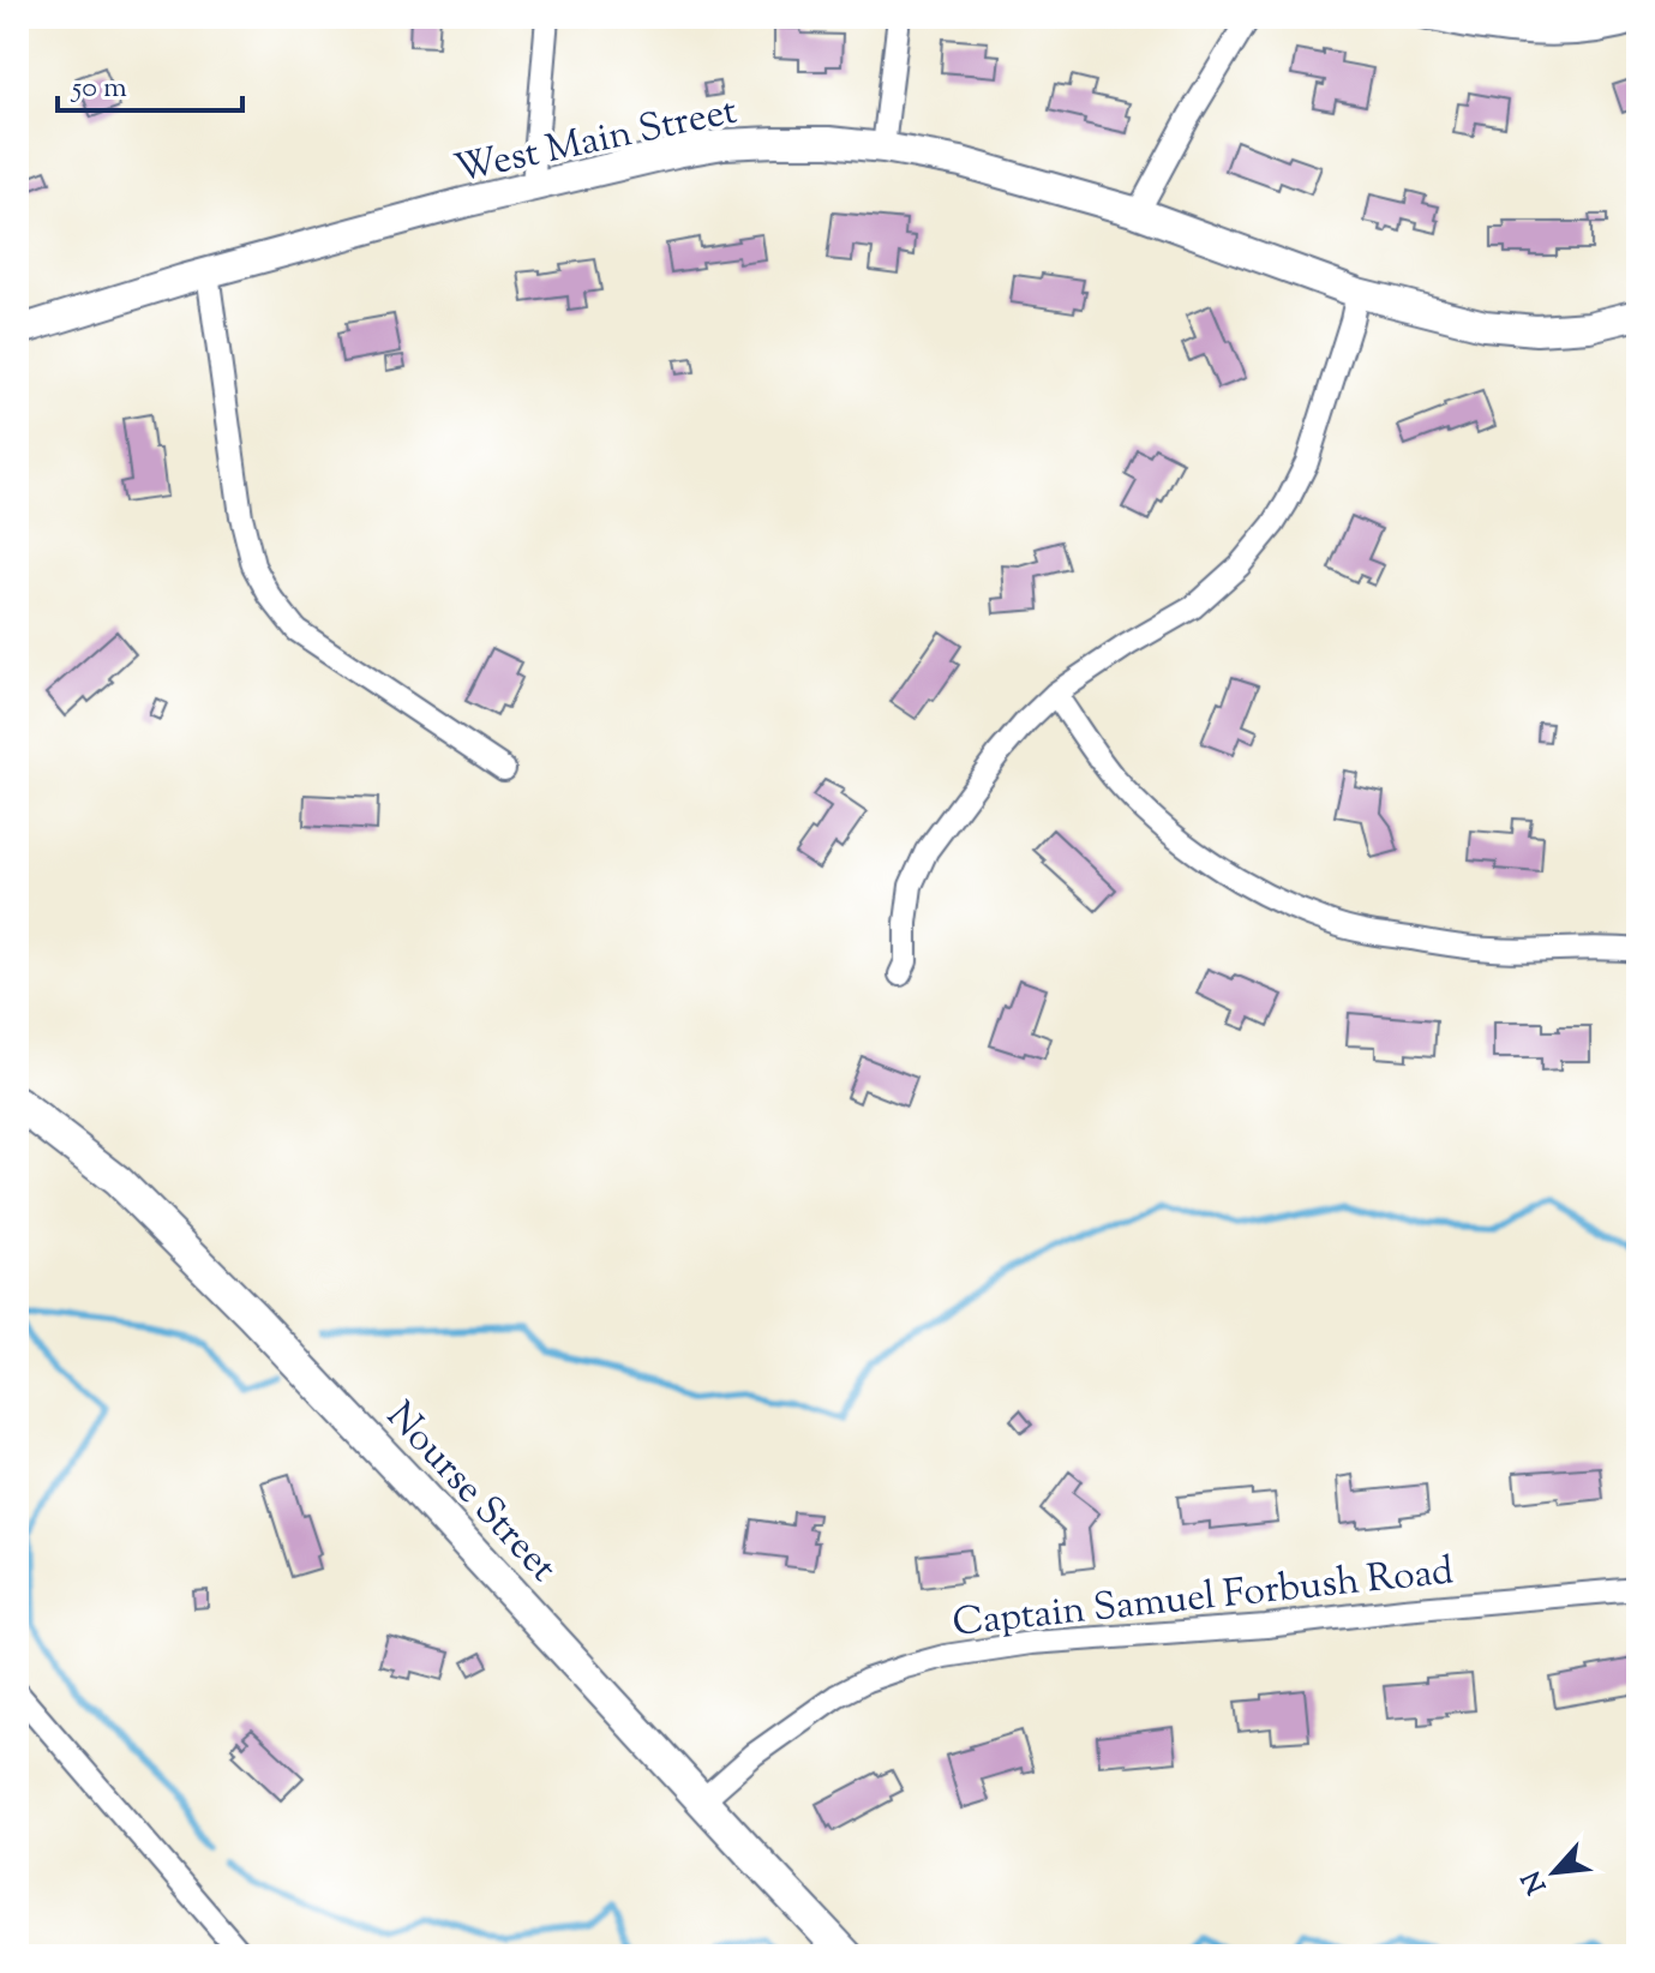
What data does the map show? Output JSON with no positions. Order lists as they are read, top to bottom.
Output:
{
  "streets": {
    "main road": ["Nourse Street"],
    "street": ["West Main Street", "Captain Samuel Forbush Road"]
  },
  "crossings": [
    ["Nourse Street", "Captain Samuel Forbush Road"]
  ],
  "scale_bar": "50 m",
  "north": "bottom left"
}
